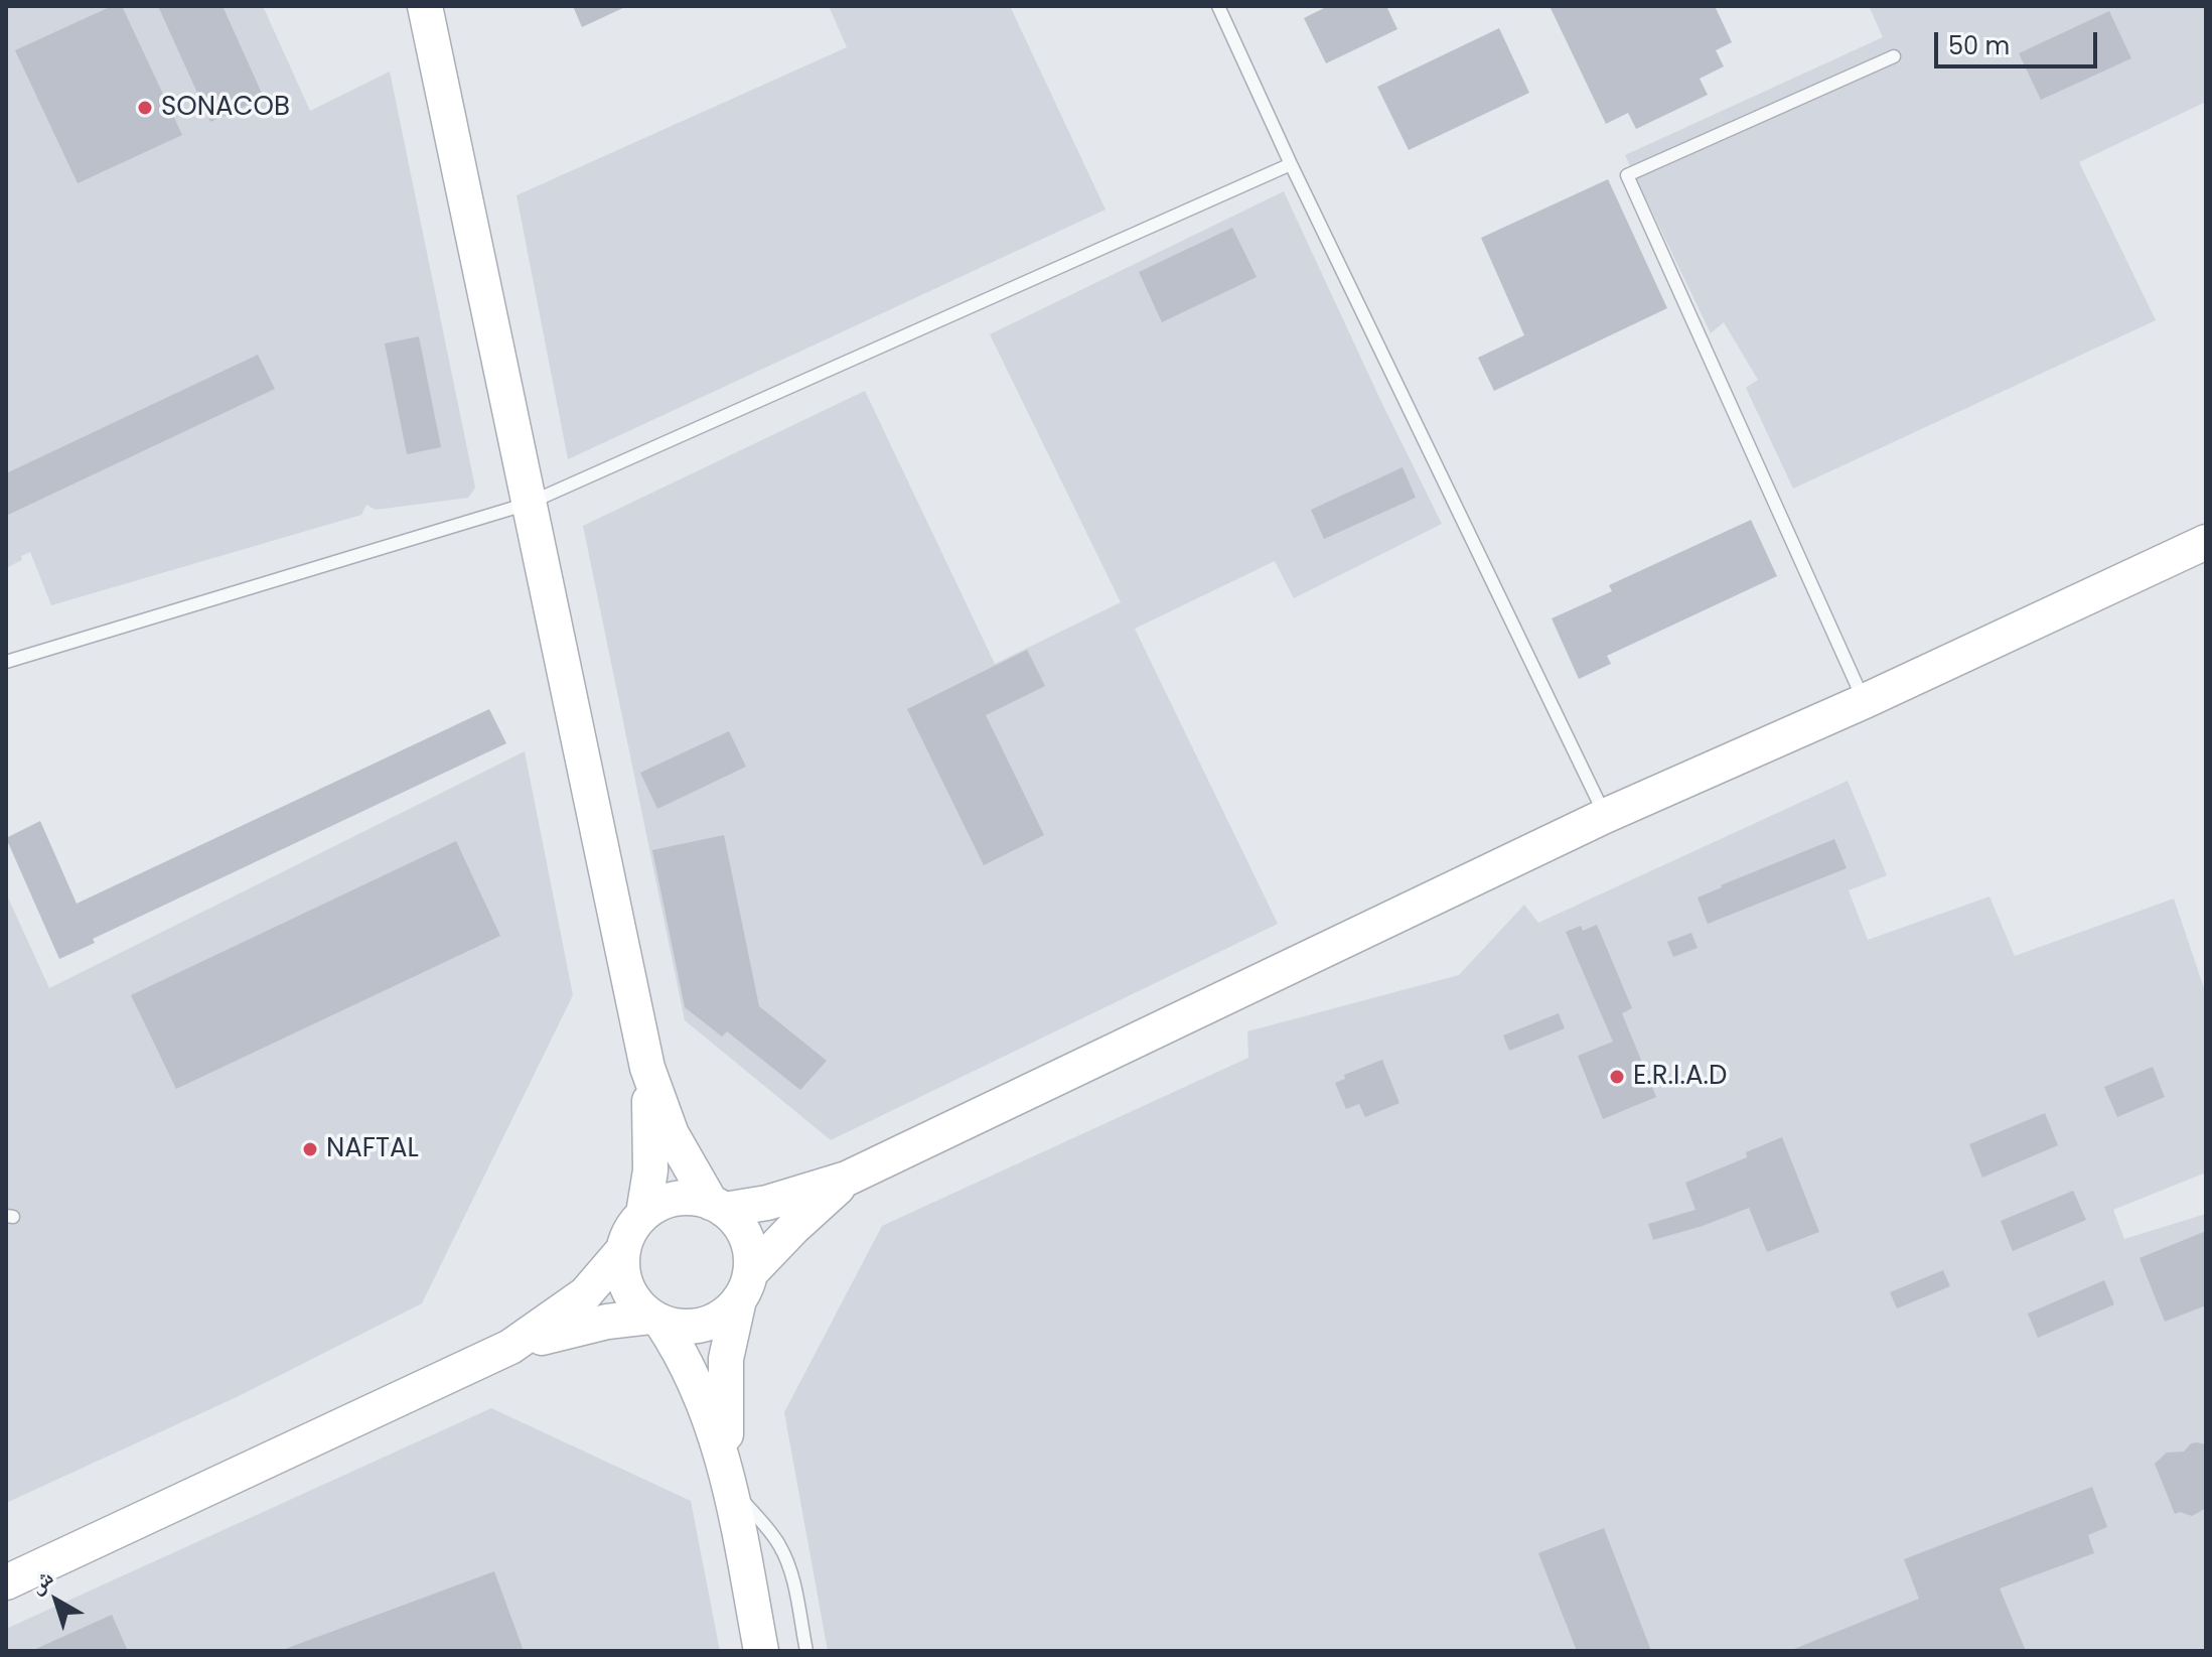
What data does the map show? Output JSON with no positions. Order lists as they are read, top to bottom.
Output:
{
  "places": ["SONACOB", "E.R.I.A.D", "NAFTAL"],
  "scale_bar": "50 m",
  "north": "top left"
}
